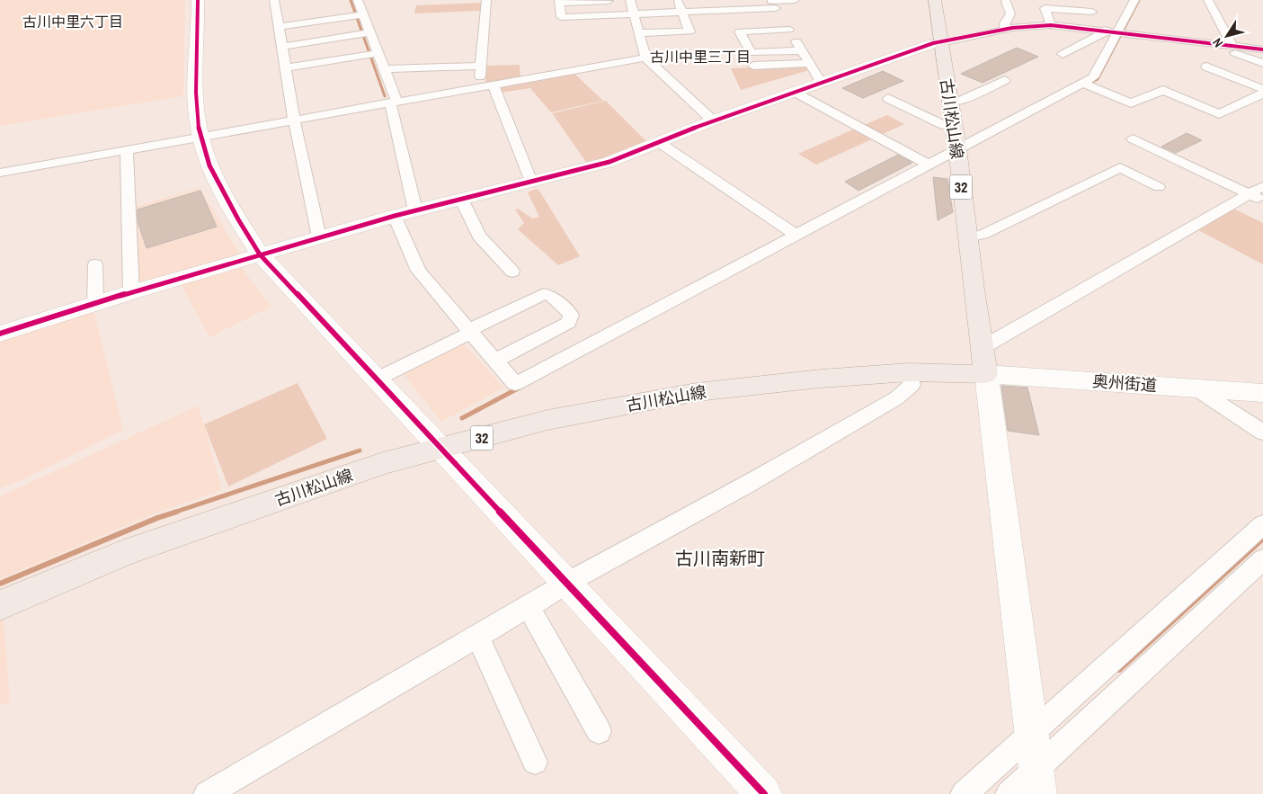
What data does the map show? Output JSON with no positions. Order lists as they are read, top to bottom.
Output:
{
  "streets": {
    "main road": ["古川松山線", "32"],
    "street": ["奥州街道"]
  },
  "crossings": [
    ["古川松山線", "奥州街道"]
  ],
  "districts": ["古川中里六丁目", "古川中里三丁目", "古川南新町"],
  "north": "bottom left"
}
